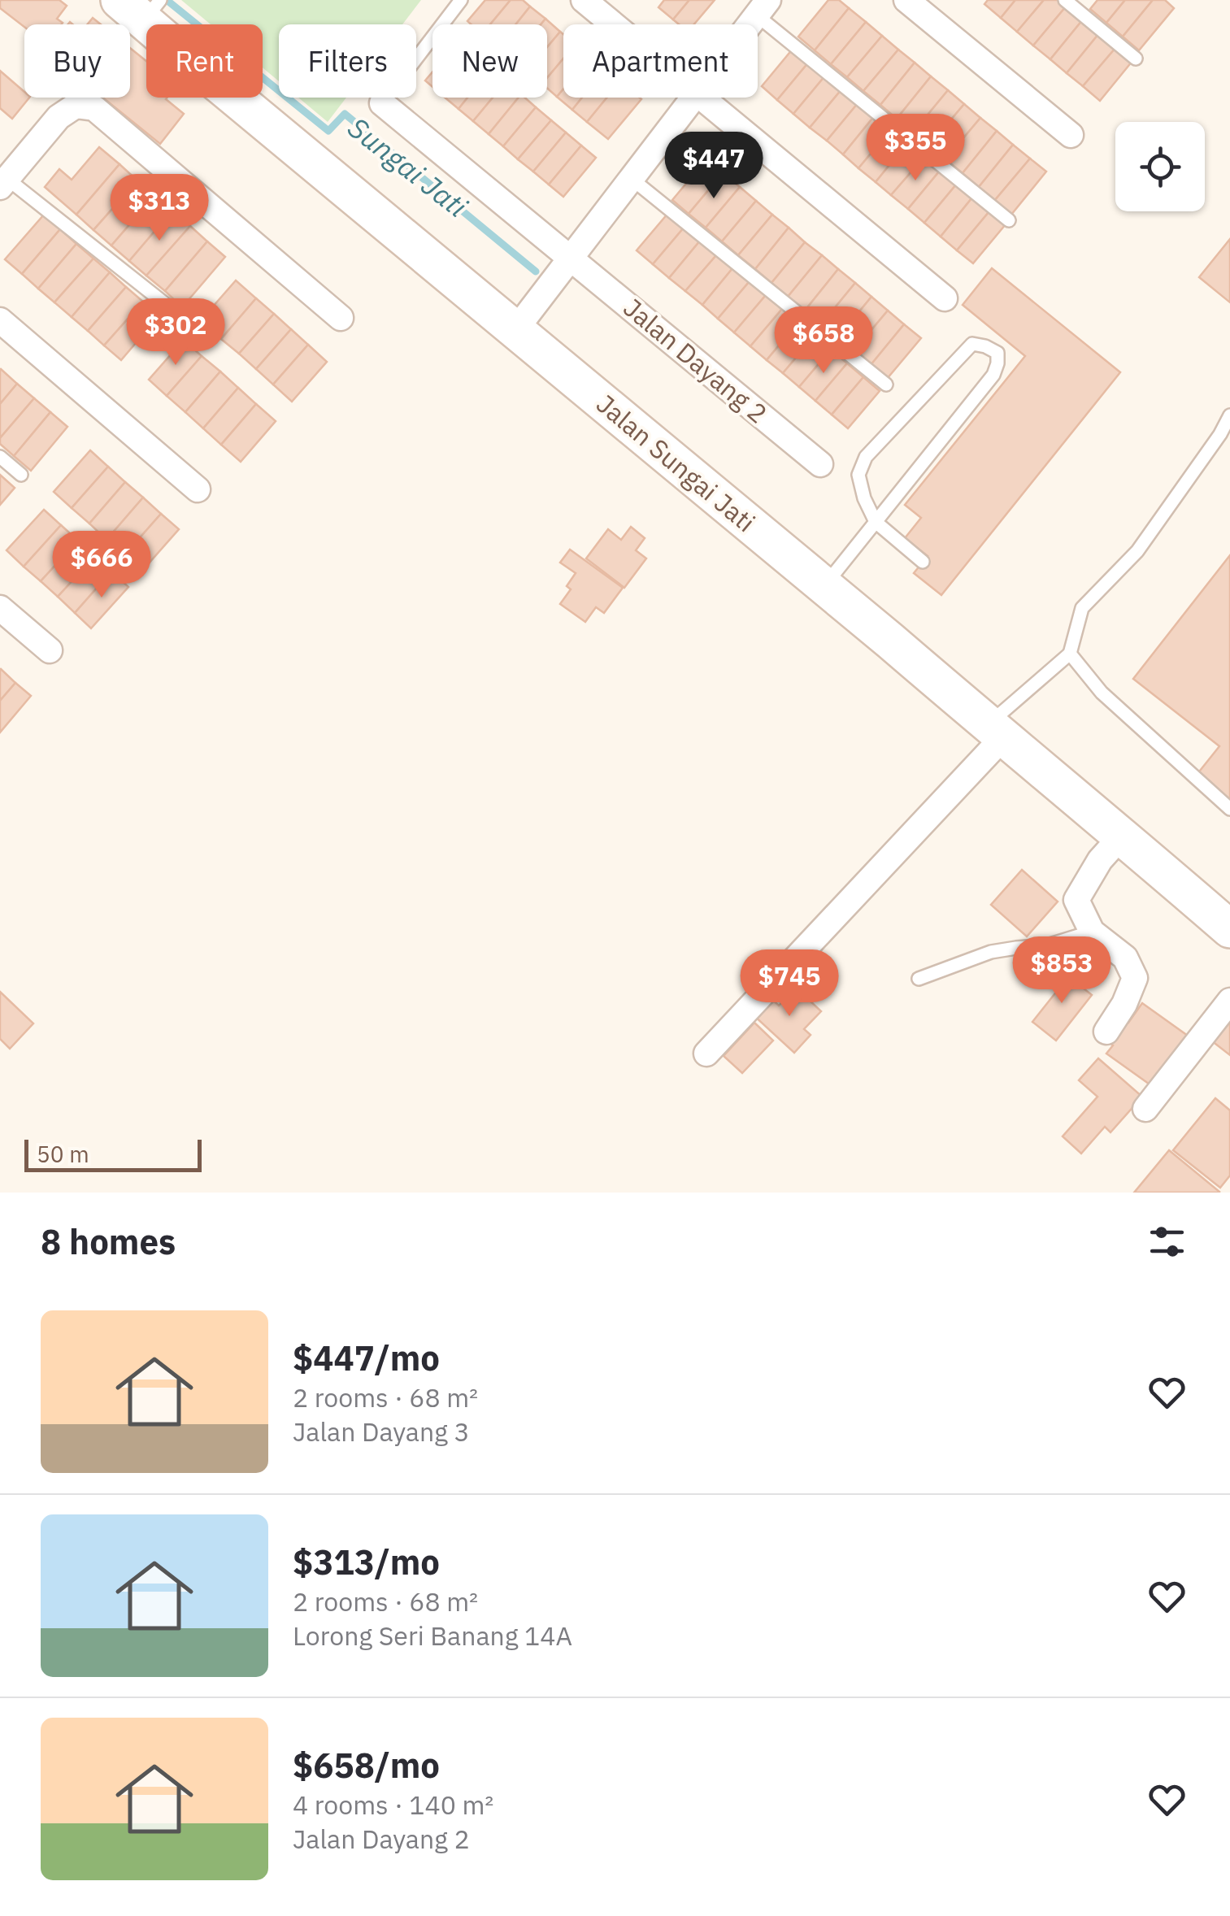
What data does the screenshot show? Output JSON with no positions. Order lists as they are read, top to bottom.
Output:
{
  "streets": {
    "main road": ["Jalan Sungai Jati"],
    "street": ["Jalan Dayang 2"]
  },
  "water": ["Sungai Jati"],
  "scale_bar": "50 m",
  "page": {
    "chip": [
      "Buy",
      "Rent",
      "Filters",
      "New",
      "Apartment"
    ],
    "price": [
      "$355",
      "$447",
      "$313",
      "$302",
      "$658",
      "$666",
      "$853",
      "$745"
    ],
    "scale": "50 m",
    "heading": "8 homes",
    "list": [
      {
        "name": "$447/mo",
        "note": "2 rooms · 68 m² · Jalan Dayang 3"
      },
      {
        "name": "$313/mo",
        "note": "2 rooms · 68 m² · Lorong Seri Banang 14A"
      },
      {
        "name": "$658/mo",
        "note": "4 rooms · 140 m² · Jalan Dayang 2"
      }
    ]
  }
}
